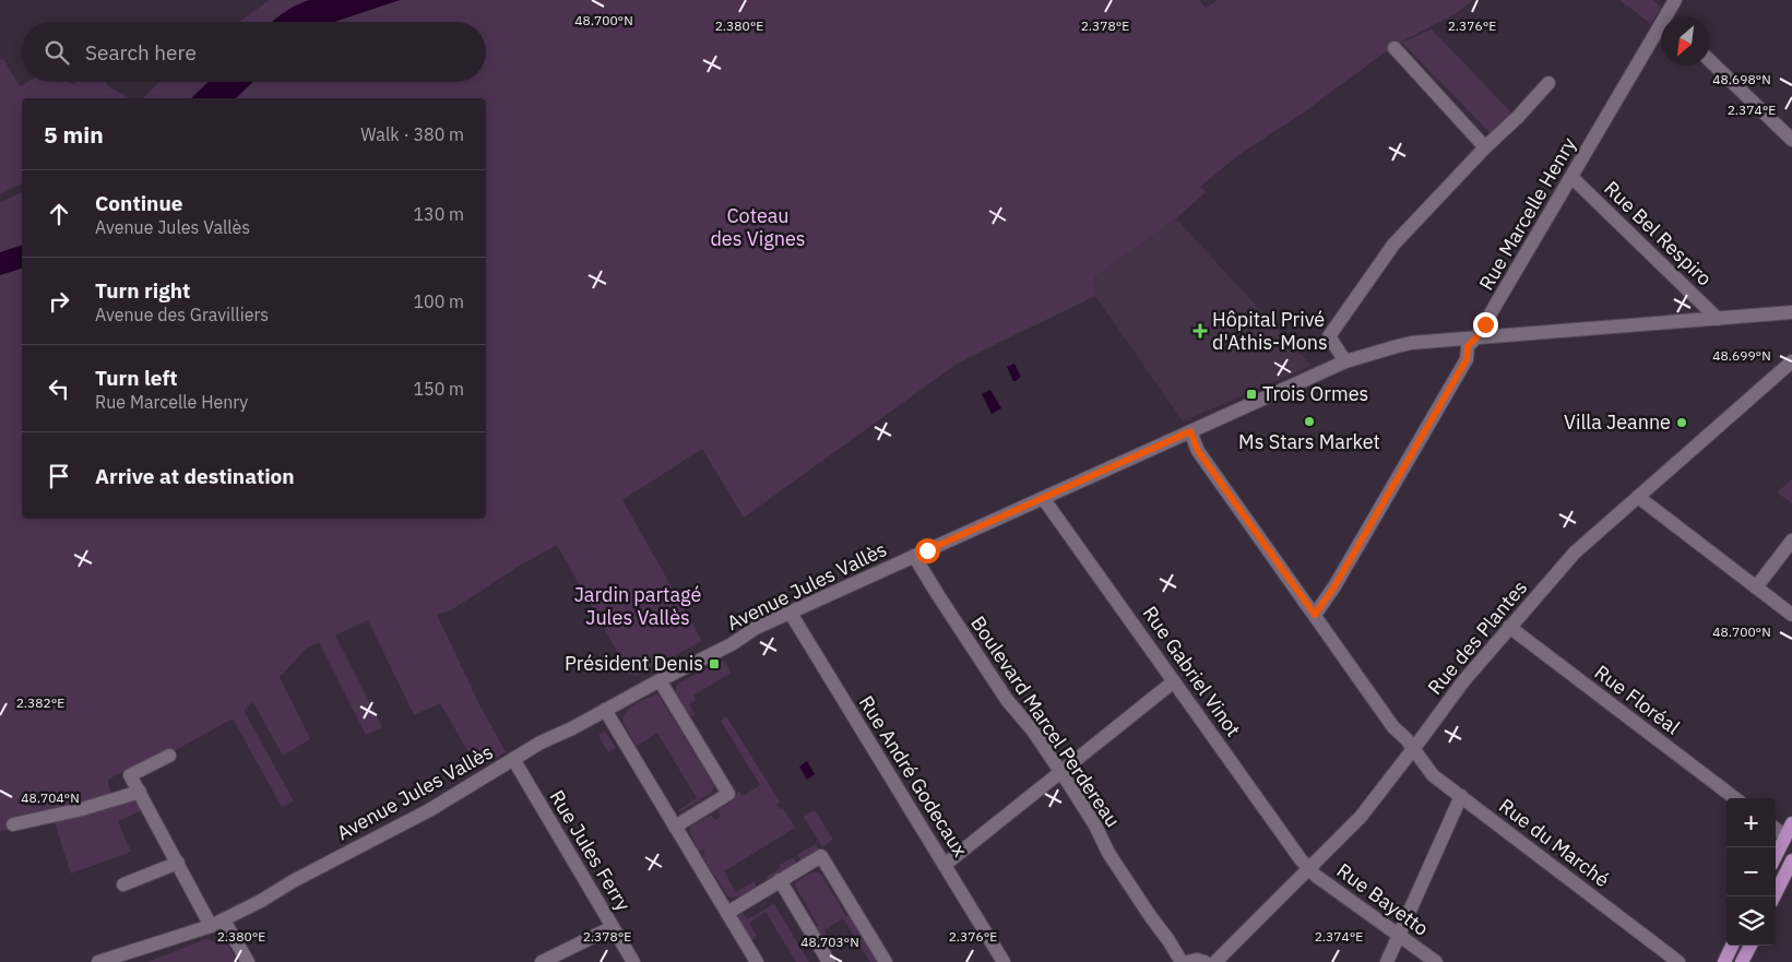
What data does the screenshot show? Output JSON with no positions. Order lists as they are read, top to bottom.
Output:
{
  "streets": {
    "street": [
      "Rue Marcelle Henry",
      "Rue Bel Respiro",
      "Avenue Jules Vallès",
      "Rue des Plantes",
      "Rue Gabriel Vinot",
      "Rue Floréal",
      "Boulevard Marcel Perdereau",
      "Rue André Godecaux",
      "Rue du Marché",
      "Rue Jules Ferry",
      "Rue Bayetto"
    ]
  },
  "crossings": [
    ["Rue Marcelle Henry", "Rue Bel Respiro"],
    ["Rue Marcelle Henry", "Avenue Jules Vallès"],
    ["Rue Marcelle Henry", "Rue du Marché"],
    ["Rue Bel Respiro", "Avenue Jules Vallès"],
    ["Avenue Jules Vallès", "Rue Gabriel Vinot"],
    ["Avenue Jules Vallès", "Boulevard Marcel Perdereau"],
    ["Avenue Jules Vallès", "Rue André Godecaux"],
    ["Avenue Jules Vallès", "Rue du Marché"],
    ["Avenue Jules Vallès", "Rue Jules Ferry"],
    ["Rue des Plantes", "Rue Gabriel Vinot"],
    ["Rue des Plantes", "Rue Floréal"],
    ["Rue des Plantes", "Rue du Marché"],
    ["Rue des Plantes", "Rue Bayetto"],
    ["Rue Gabriel Vinot", "Rue Bayetto"]
  ],
  "parks": ["Coteau des Vignes", "Jardin partagé Jules Vallès"],
  "places": {
    "health": ["Hôpital Privé d'Athis-Mons"],
    "transit": ["Trois Ormes", "Président Denis"],
    "other": ["Ms Stars Market", "Villa Jeanne"]
  },
  "north": "bottom left",
  "page": {
    "search": "Search here",
    "heading": ["5 min", "Walk · 380 m"],
    "list": [
      ["Continue", "Avenue Jules Vallès", "130 m"],
      ["Turn right", "Avenue des Gravilliers", "100 m"],
      ["Turn left", "Rue Marcelle Henry", "150 m"],
      "Arrive at destination"
    ],
    "map_buttons": ["+", "−"]
  },
  "coordinates": [
    "48.700°N",
    "2.380°E",
    "2.378°E",
    "2.376°E",
    "48.698°N",
    "2.374°E",
    "48.699°N",
    "2.382°E",
    "48.704°N",
    "48.703°N"
  ]
}
